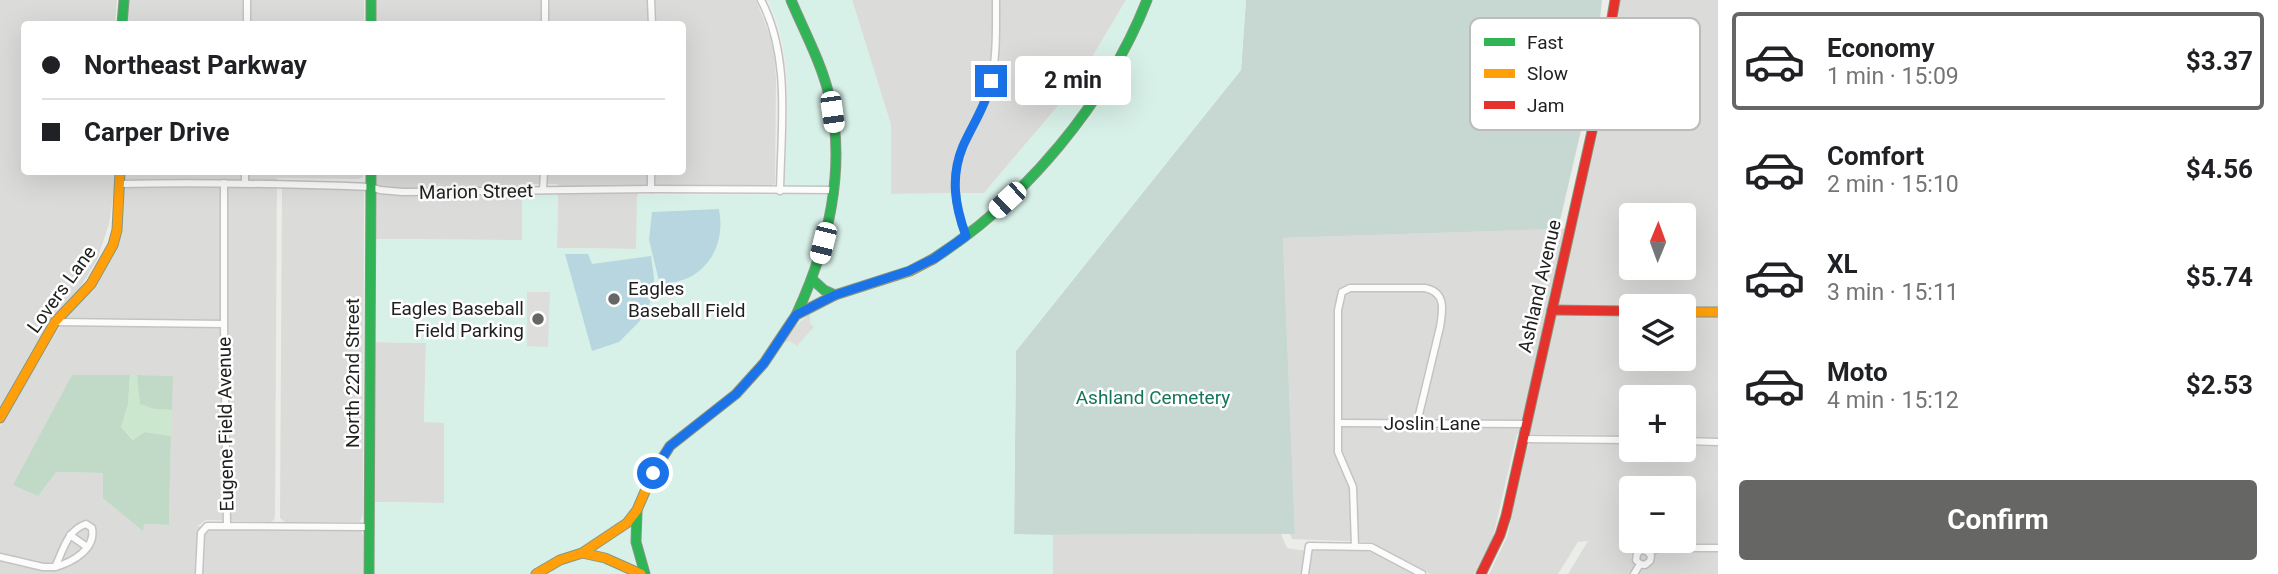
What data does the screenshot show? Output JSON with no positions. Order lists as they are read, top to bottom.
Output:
{
  "streets": {
    "street": [
      "Marion Street",
      "Ashland Avenue",
      "Lovers Lane",
      "North 22nd Street",
      "Joslin Lane",
      "Eugene Field Avenue"
    ]
  },
  "crossings": [
    ["Marion Street", "Lovers Lane"],
    ["Marion Street", "North 22nd Street"],
    ["Marion Street", "Eugene Field Avenue"],
    ["Ashland Avenue", "Joslin Lane"],
    ["Lovers Lane", "Eugene Field Avenue"]
  ],
  "parks": ["Ashland Cemetery"],
  "places": ["Eagles Baseball Field", "Eagles Baseball Field Parking"],
  "legend": ["Fast", "Slow", "Jam"],
  "north": "top",
  "page": {
    "list": [
      {
        "name": "Economy",
        "note": "1 min · 15:09",
        "value": "$3.37"
      },
      {
        "name": "Comfort",
        "note": "2 min · 15:10",
        "value": "$4.56"
      },
      {
        "name": "XL",
        "note": "3 min · 15:11",
        "value": "$5.74"
      },
      {
        "name": "Moto",
        "note": "4 min · 15:12",
        "value": "$2.53"
      }
    ],
    "banner": ["Northeast Parkway", "Carper Drive"],
    "bubble": "2 min",
    "map_buttons": ["+", "−"],
    "buttons": "Confirm"
  }
}
